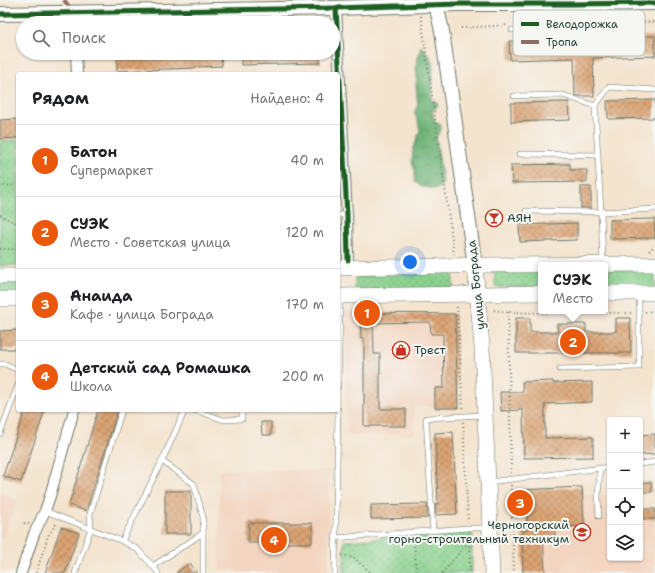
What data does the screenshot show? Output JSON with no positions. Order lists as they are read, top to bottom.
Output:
{
  "streets": {
    "main road": ["улица Бограда"]
  },
  "places": {
    "bar": ["АЯН"],
    "shop": ["Трест"],
    "school or university": ["Черногорский горно-строительный техникум"]
  },
  "legend": ["Велодорожка", "Тропа"],
  "page": {
    "search": "Поиск",
    "heading": ["Рядом", "Найдено: 4"],
    "list": [
      {
        "mark": "1",
        "name": "Батон",
        "note": "Супермаркет",
        "value": "40 m"
      },
      {
        "mark": "2",
        "name": "СУЭК",
        "note": "Место · Советская улица",
        "value": "120 m"
      },
      {
        "mark": "3",
        "name": "Анаида",
        "note": "Кафе · улица Бограда",
        "value": "170 m"
      },
      {
        "mark": "4",
        "name": "Детский сад Ромашка",
        "note": "Школа",
        "value": "200 m"
      }
    ],
    "popup": ["СУЭК", "Место"],
    "pins": [
      "1",
      "2",
      "3",
      "4"
    ],
    "map_buttons": ["+", "−"]
  }
}
